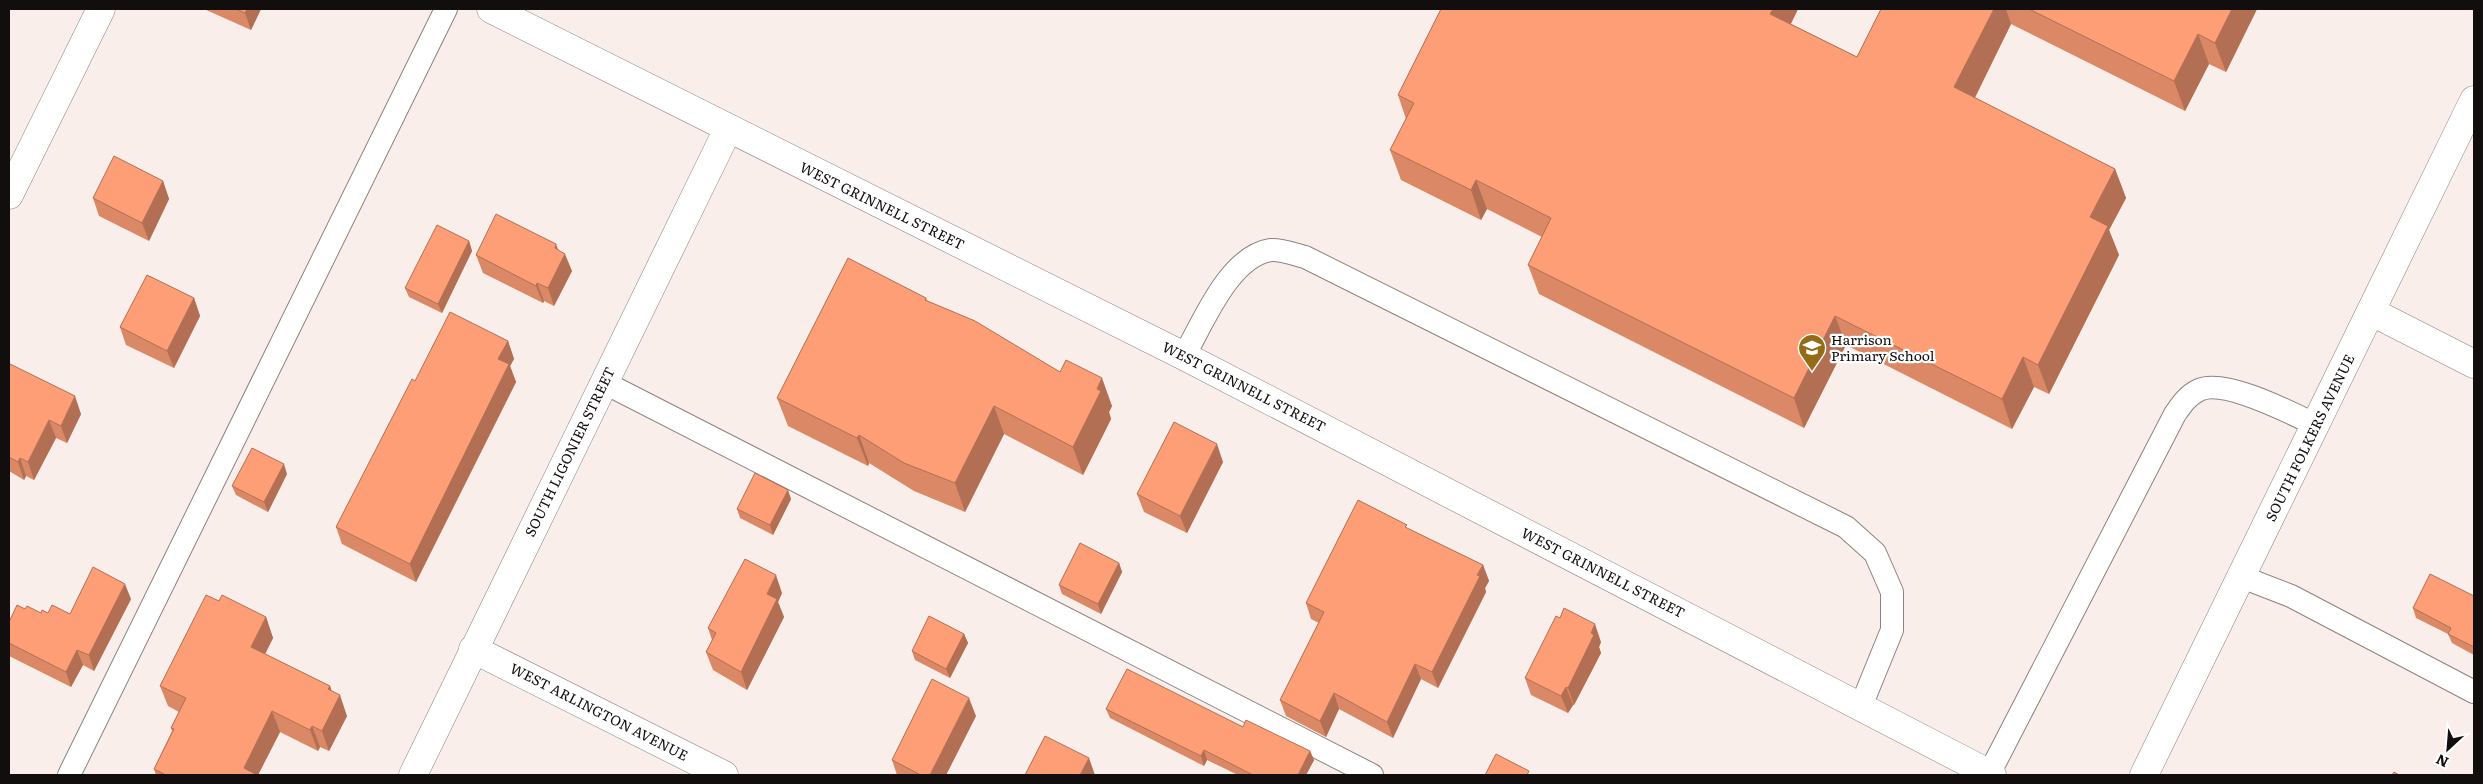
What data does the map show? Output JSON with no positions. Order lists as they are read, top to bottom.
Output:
{
  "streets": {
    "street": [
      "WEST GRINNELL STREET",
      "SOUTH FOLKERS AVENUE",
      "SOUTH LIGONIER STREET",
      "WEST ARLINGTON AVENUE"
    ]
  },
  "crossings": [
    ["WEST GRINNELL STREET", "SOUTH LIGONIER STREET"],
    ["SOUTH LIGONIER STREET", "WEST ARLINGTON AVENUE"]
  ],
  "places": {
    "school or university": ["Harrison Primary School"]
  },
  "north": "bottom left"
}
